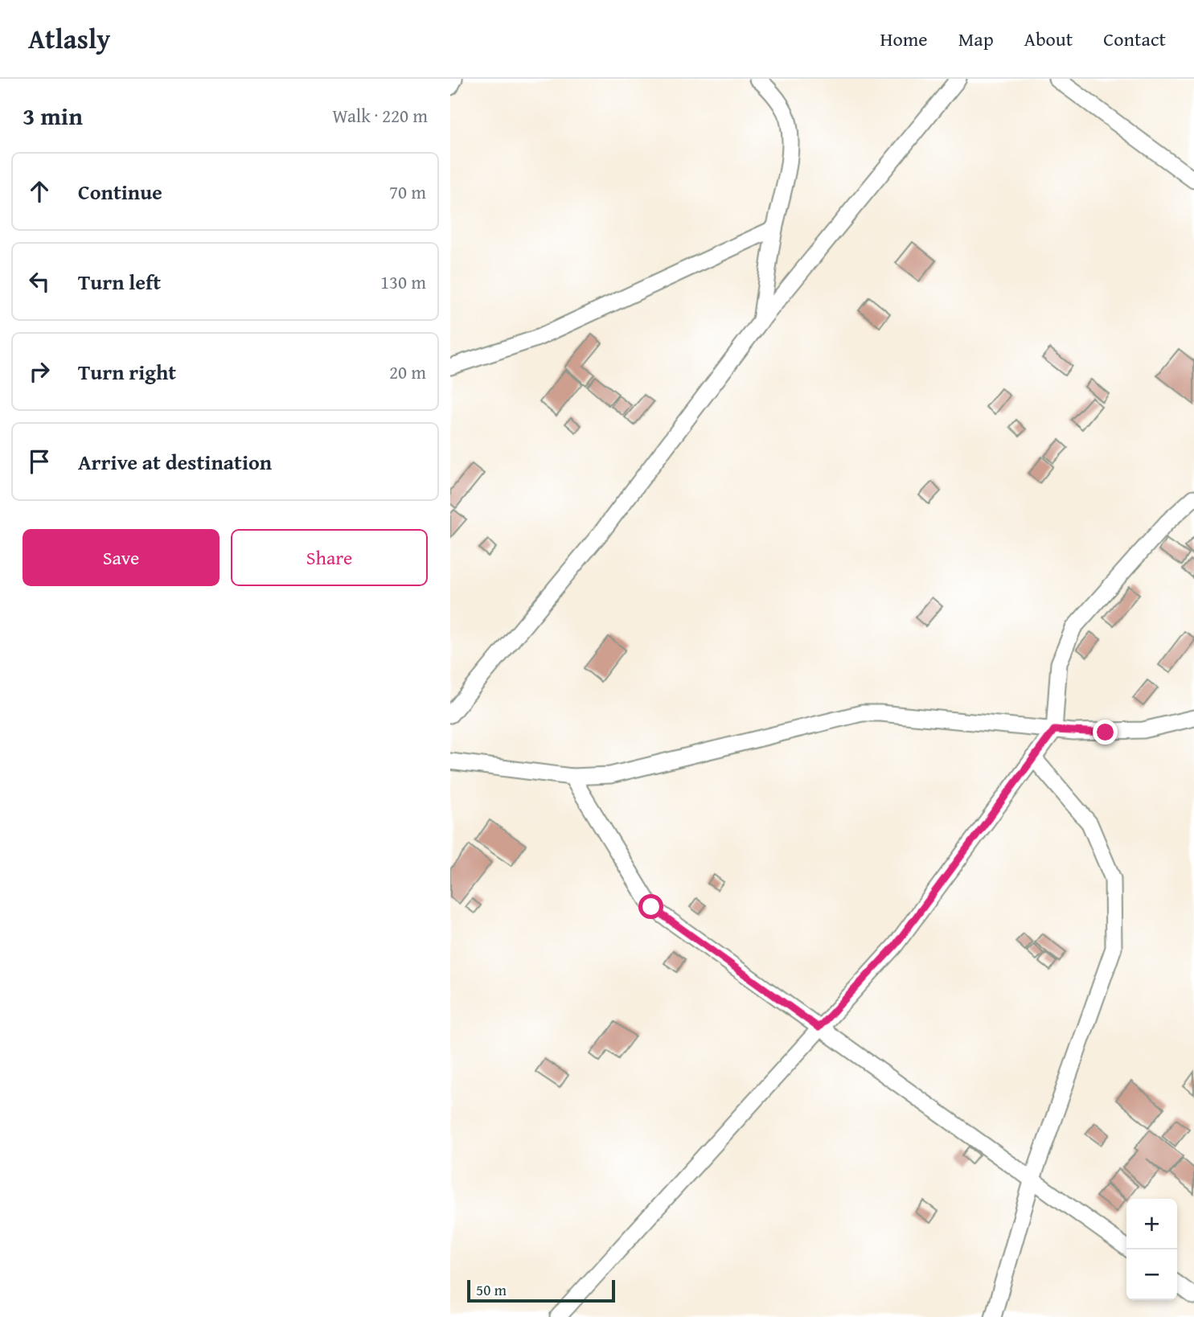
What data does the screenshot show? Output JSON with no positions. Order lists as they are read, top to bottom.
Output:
{
  "scale_bar": "50 m",
  "page": {
    "header": "Atlasly",
    "nav": [
      "Home",
      "Map",
      "About",
      "Contact"
    ],
    "heading": ["3 min", "Walk · 220 m"],
    "list": [
      ["Continue", "70 m"],
      ["Turn left", "130 m"],
      ["Turn right", "20 m"],
      "Arrive at destination"
    ],
    "buttons": ["Save", "Share"],
    "map_buttons": ["+", "−"],
    "scale": "50 m"
  }
}
